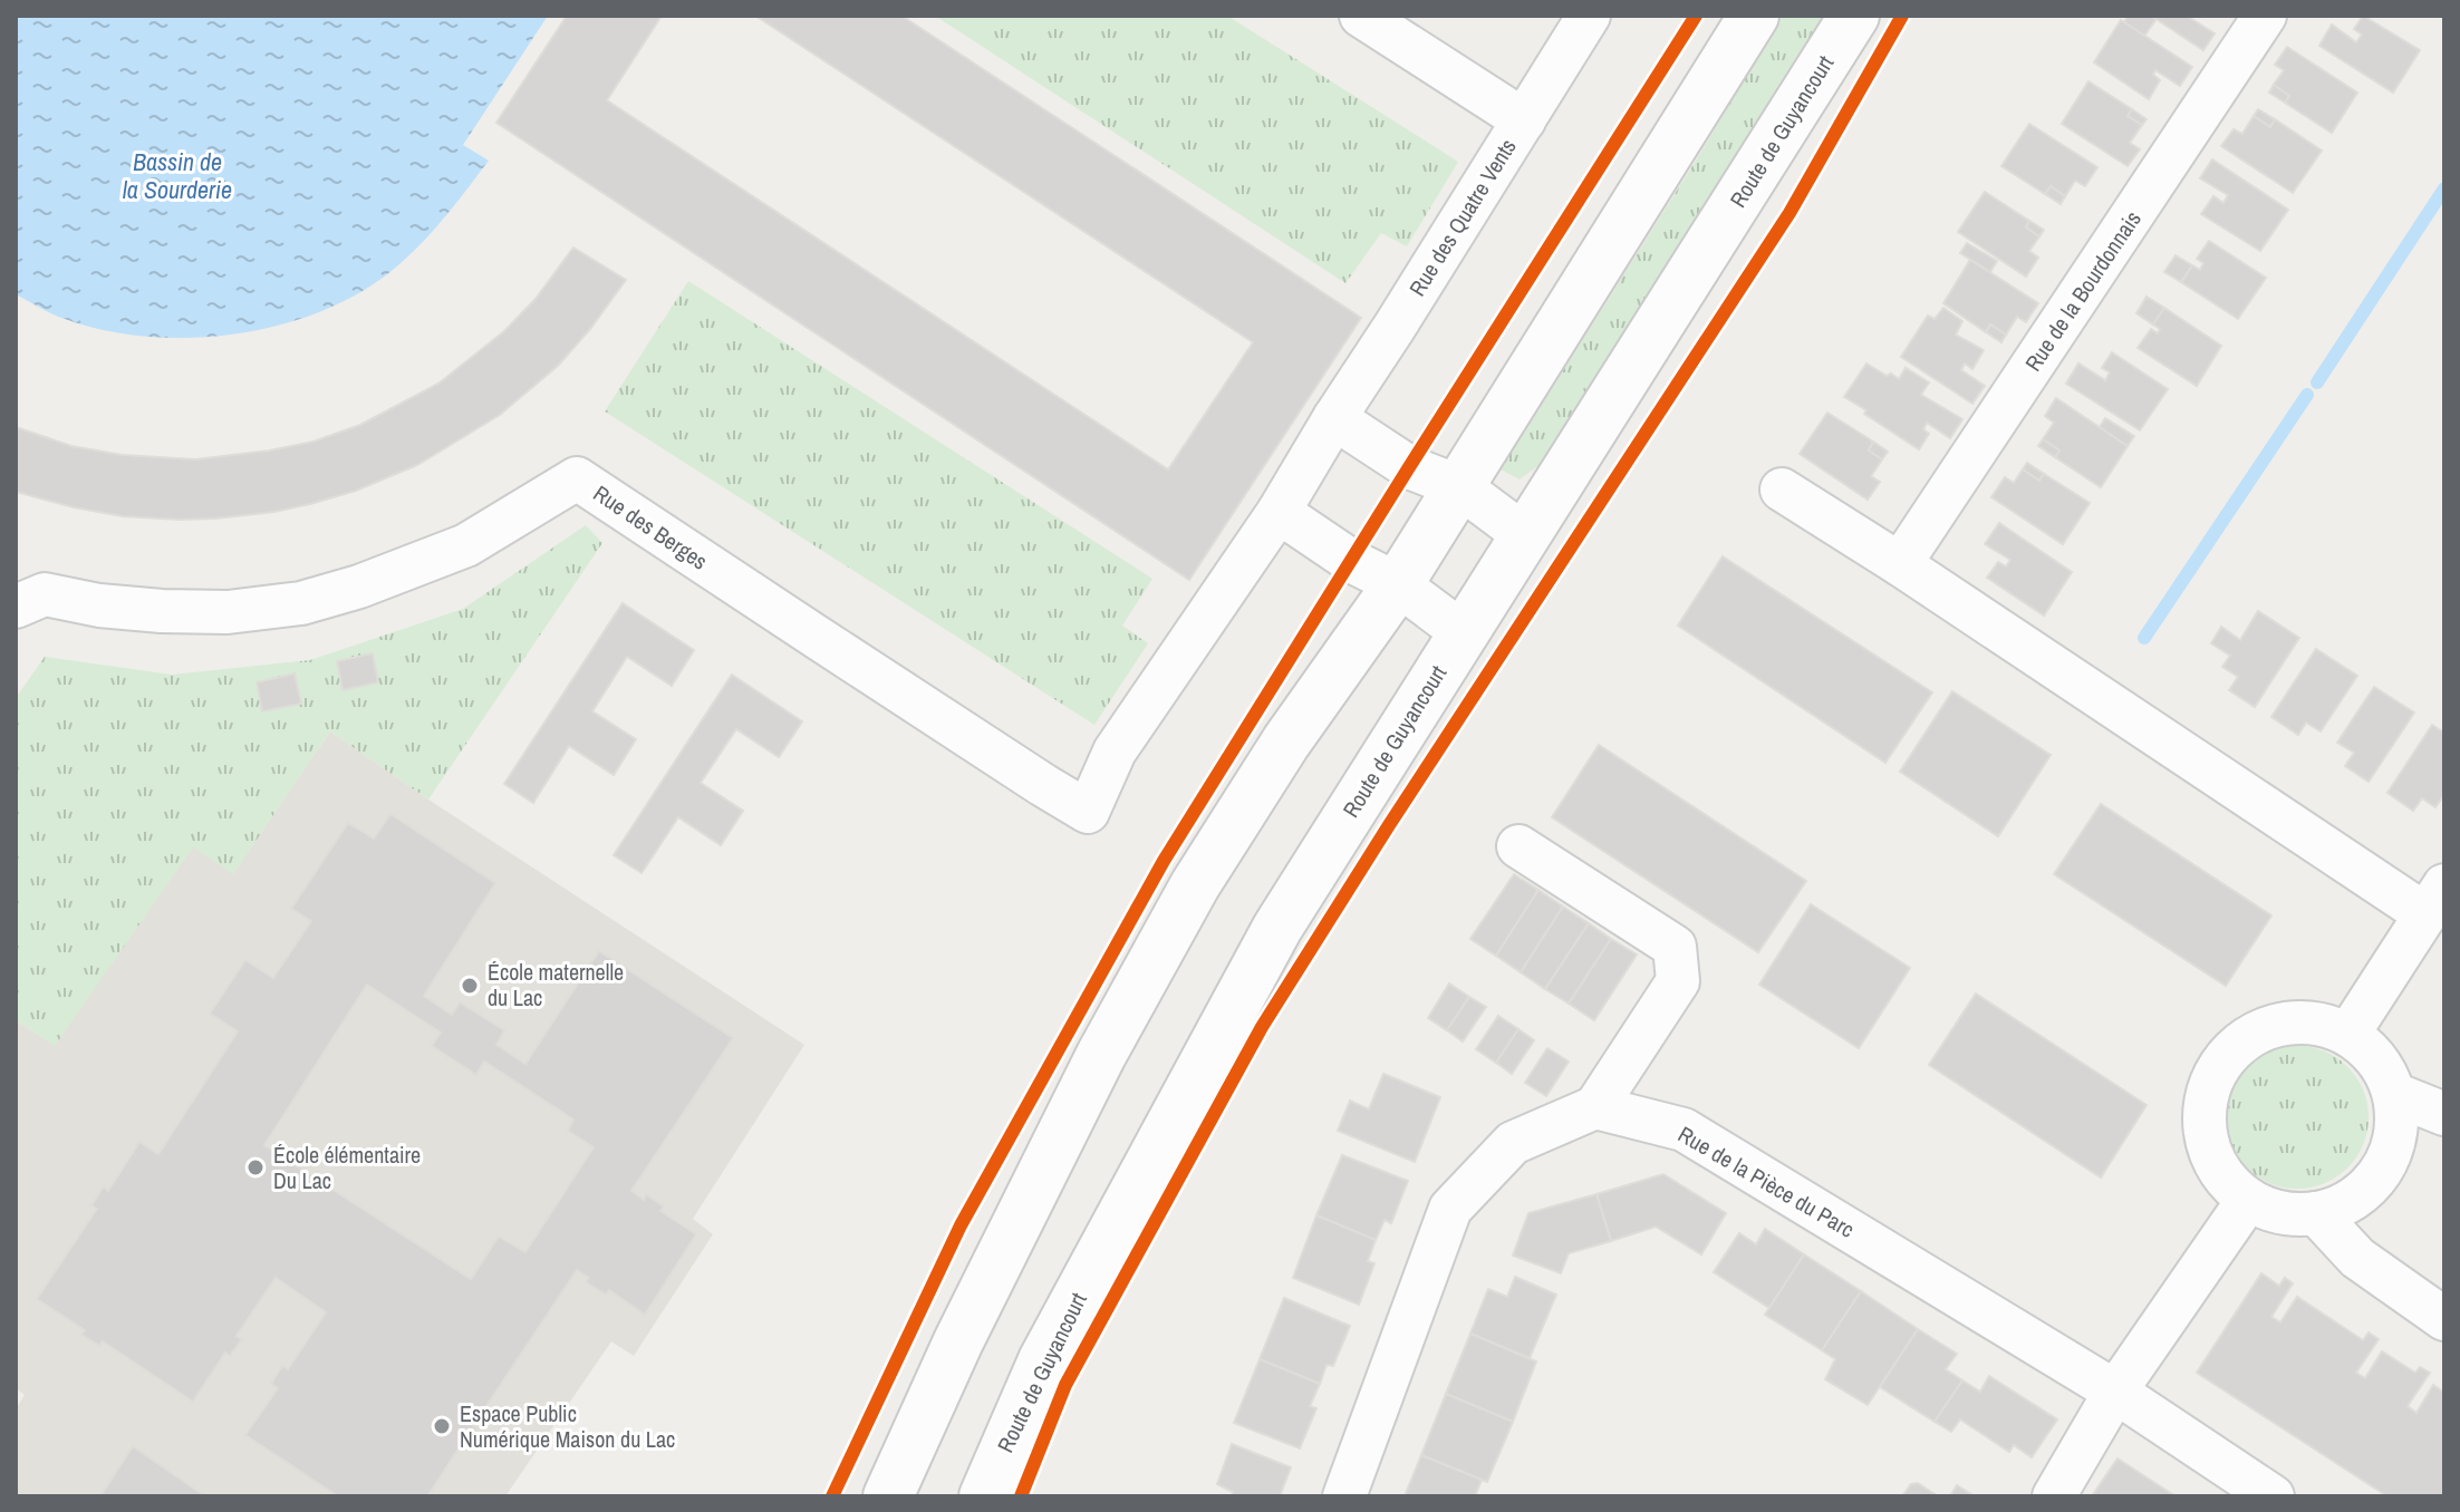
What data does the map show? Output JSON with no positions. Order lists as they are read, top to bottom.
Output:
{
  "streets": {
    "main road": ["Route de Guyancourt"],
    "street": [
      "Rue des Quatre Vents",
      "Rue de la Bourdonnais",
      "Rue des Berges",
      "Rue de la Pièce du Parc"
    ]
  },
  "crossings": [
    ["Rue des Quatre Vents", "Rue des Berges"]
  ],
  "water": ["Bassin de la Sourderie"],
  "places": ["École maternelle du Lac", "École élémentaire Du Lac", "Espace Public Numérique Maison du Lac"]
}
